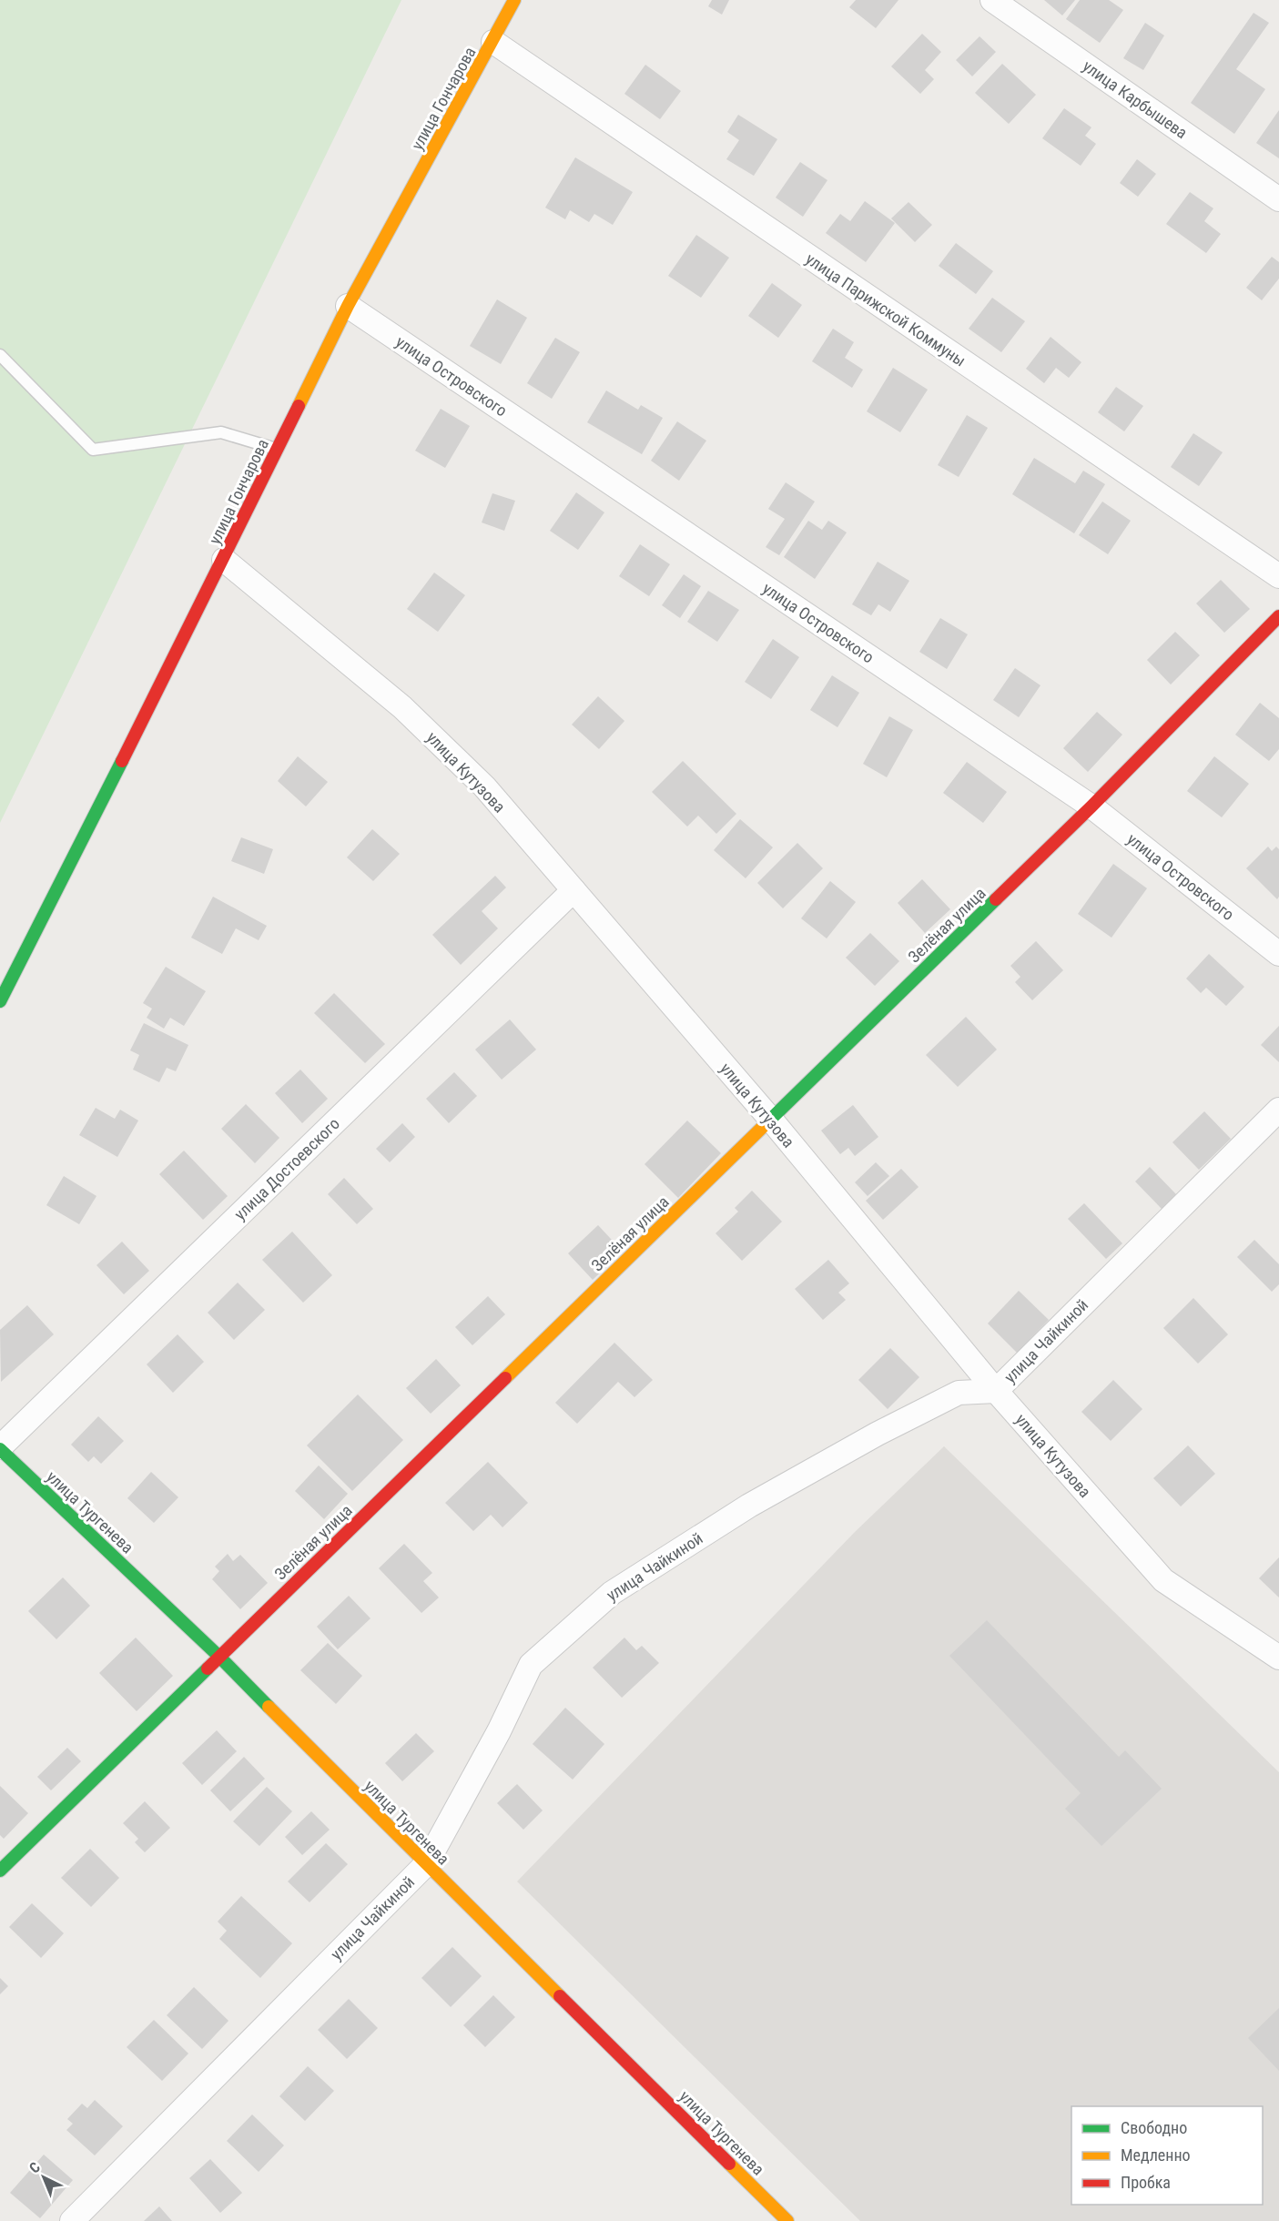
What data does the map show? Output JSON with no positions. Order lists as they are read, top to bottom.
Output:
{
  "streets": {
    "street": [
      "улица Гончарова",
      "улица Карбышева",
      "улица Парижской Коммуны",
      "улица Островского",
      "улица Кутузова",
      "Зелёная улица",
      "улица Достоевского",
      "улица Чайкиной",
      "улица Тургенева"
    ]
  },
  "crossings": [
    ["улица Гончарова", "улица Парижской Коммуны"],
    ["улица Гончарова", "улица Островского"],
    ["улица Гончарова", "улица Кутузова"],
    ["улица Островского", "Зелёная улица"],
    ["улица Кутузова", "Зелёная улица"],
    ["улица Кутузова", "улица Достоевского"],
    ["улица Кутузова", "улица Чайкиной"],
    ["Зелёная улица", "улица Тургенева"],
    ["улица Достоевского", "улица Тургенева"],
    ["улица Чайкиной", "улица Тургенева"]
  ],
  "legend": ["Свободно", "Медленно", "Пробка"],
  "north": "top left"
}
